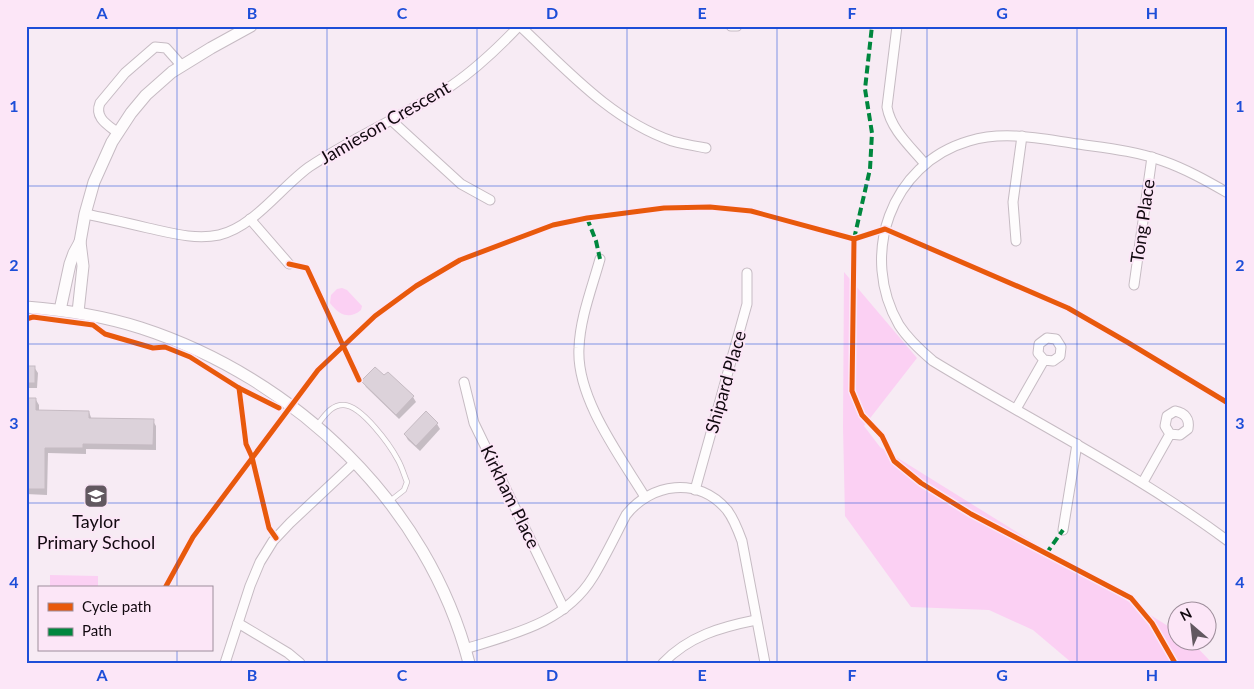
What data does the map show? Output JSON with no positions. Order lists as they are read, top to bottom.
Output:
{
  "streets": {
    "street": [
      "Jamieson Crescent",
      "Tong Place",
      "Shipard Place",
      "Kirkham Place"
    ]
  },
  "places": {
    "school or university": ["Taylor Primary School"]
  },
  "legend": ["Cycle path", "Path"],
  "north": "top left",
  "grid": {
    "columns": [
      "A",
      "B",
      "C",
      "D",
      "E",
      "F",
      "G",
      "H"
    ],
    "rows": [
      "1",
      "2",
      "3",
      "4"
    ]
  }
}
